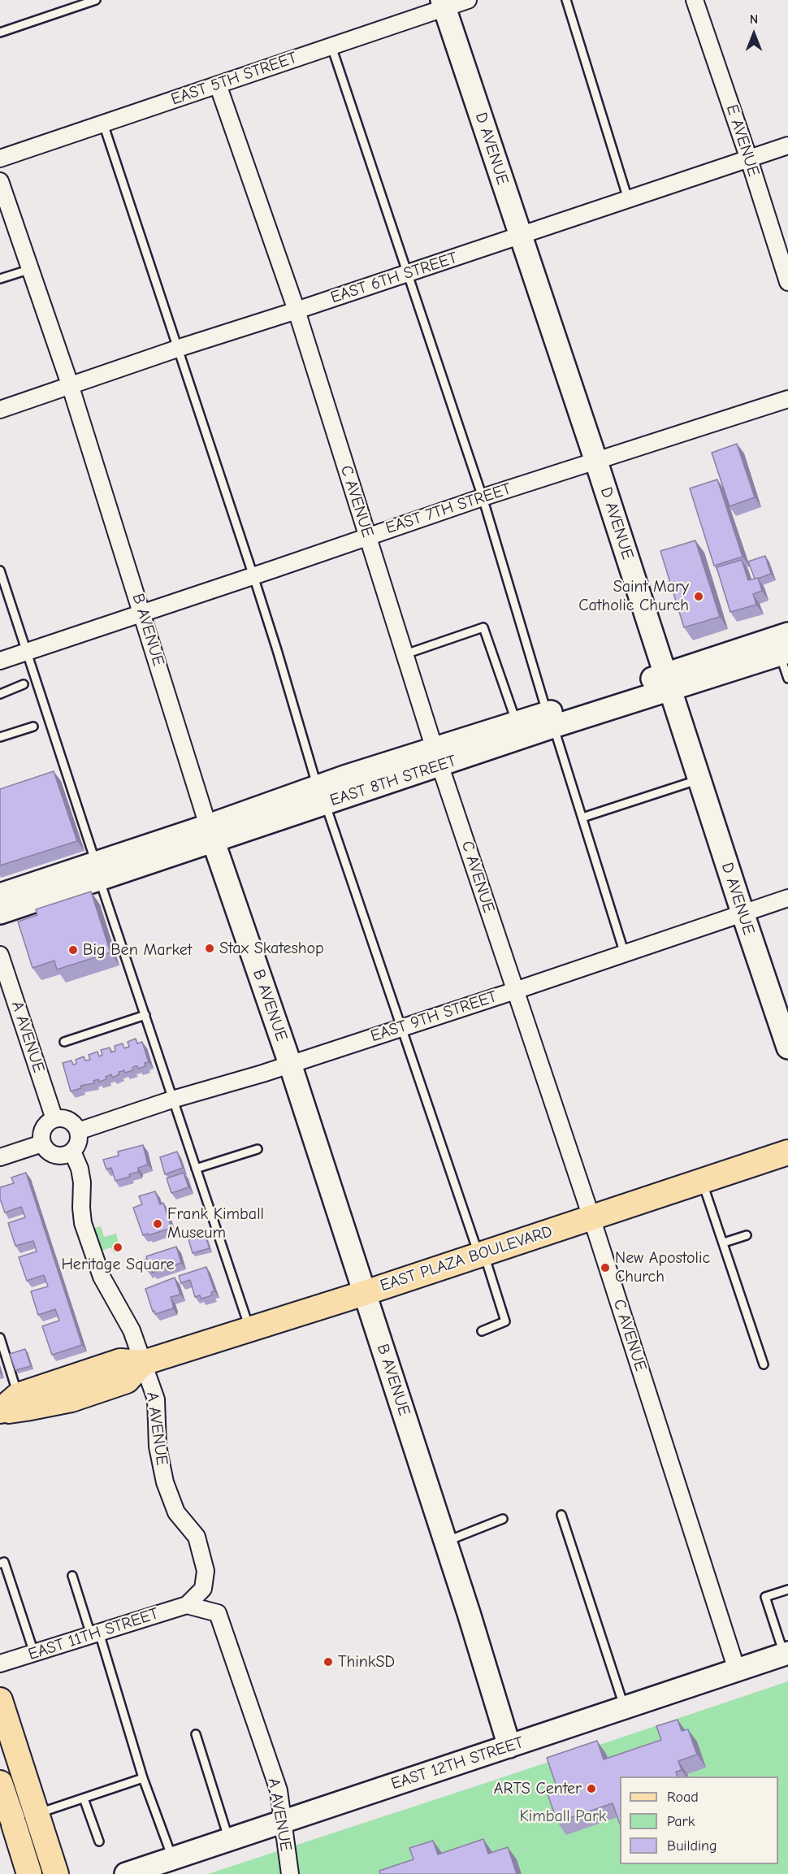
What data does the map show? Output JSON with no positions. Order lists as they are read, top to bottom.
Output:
{
  "streets": {
    "main road": ["EAST PLAZA BOULEVARD"],
    "street": [
      "EAST 5TH STREET",
      "E AVENUE",
      "D AVENUE",
      "EAST 6TH STREET",
      "C AVENUE",
      "EAST 7TH STREET",
      "B AVENUE",
      "EAST 8TH STREET",
      "EAST 9TH STREET",
      "A AVENUE",
      "EAST 11TH STREET",
      "EAST 12TH STREET"
    ]
  },
  "crossings": [
    ["EAST 5TH STREET", "D AVENUE"],
    ["EAST 5TH STREET", "C AVENUE"],
    ["E AVENUE", "EAST 6TH STREET"],
    ["D AVENUE", "EAST 6TH STREET"],
    ["D AVENUE", "EAST 7TH STREET"],
    ["D AVENUE", "EAST 8TH STREET"],
    ["D AVENUE", "EAST 9TH STREET"],
    ["EAST 6TH STREET", "C AVENUE"],
    ["EAST 6TH STREET", "B AVENUE"],
    ["C AVENUE", "EAST 7TH STREET"],
    ["C AVENUE", "EAST 8TH STREET"],
    ["C AVENUE", "EAST 9TH STREET"],
    ["C AVENUE", "EAST PLAZA BOULEVARD"],
    ["C AVENUE", "EAST 12TH STREET"],
    ["EAST 7TH STREET", "B AVENUE"],
    ["B AVENUE", "EAST 8TH STREET"],
    ["B AVENUE", "EAST 9TH STREET"],
    ["B AVENUE", "EAST PLAZA BOULEVARD"],
    ["B AVENUE", "EAST 12TH STREET"],
    ["EAST 9TH STREET", "A AVENUE"],
    ["A AVENUE", "EAST PLAZA BOULEVARD"],
    ["A AVENUE", "EAST 11TH STREET"],
    ["A AVENUE", "EAST 12TH STREET"]
  ],
  "parks": ["Kimball Park"],
  "places": [
    "Saint Mary Catholic Church",
    "Stax Skateshop",
    "Big Ben Market",
    "Frank Kimball Museum",
    "Heritage Square",
    "New Apostolic Church",
    "ThinkSD",
    "ARTS Center"
  ],
  "legend": ["Road", "Park", "Building"],
  "north": "top"
}
